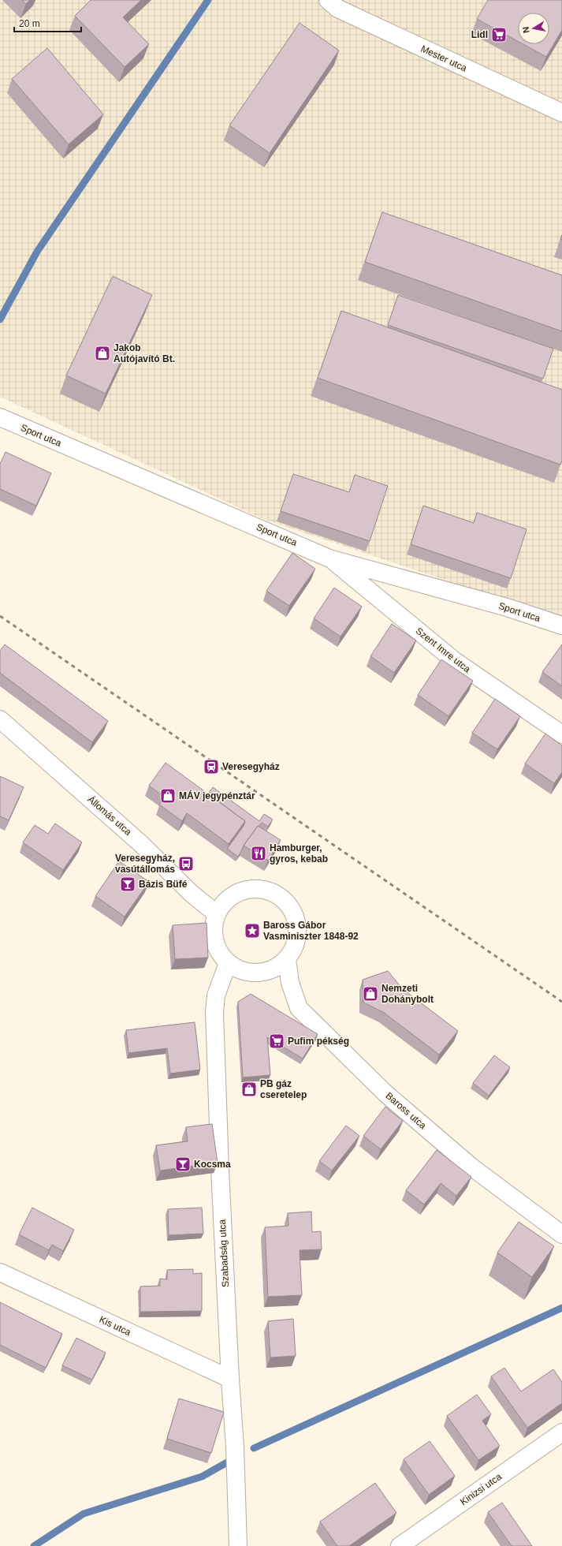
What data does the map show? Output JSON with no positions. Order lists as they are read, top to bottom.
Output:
{
  "streets": {
    "street": [
      "Mester utca",
      "Sport utca",
      "Szent Imre utca",
      "Állomás utca",
      "Baross utca",
      "Szabadság utca",
      "Kis utca",
      "Kinizsi utca"
    ]
  },
  "crossings": [
    ["Sport utca", "Szent Imre utca"],
    ["Állomás utca", "Baross utca"],
    ["Állomás utca", "Szabadság utca"],
    ["Baross utca", "Szabadság utca"],
    ["Szabadság utca", "Kis utca"]
  ],
  "places": {
    "supermarket": ["Lidl", "Pufim pékség"],
    "shop": [
      "Jakob Autójavító Bt.",
      "MÁV jegypénztár",
      "Nemzeti Dohánybolt",
      "PB gáz cseretelep"
    ],
    "station": ["Veresegyház"],
    "restaurant": ["Hamburger, gyros, kebab"],
    "bus stop": ["Veresegyház, vasútállomás"],
    "bar": ["Bázis Büfé", "Kocsma"],
    "place": ["Baross Gábor Vasminiszter 1848-92"]
  },
  "scale_bar": "20 m",
  "north": "left"
}
